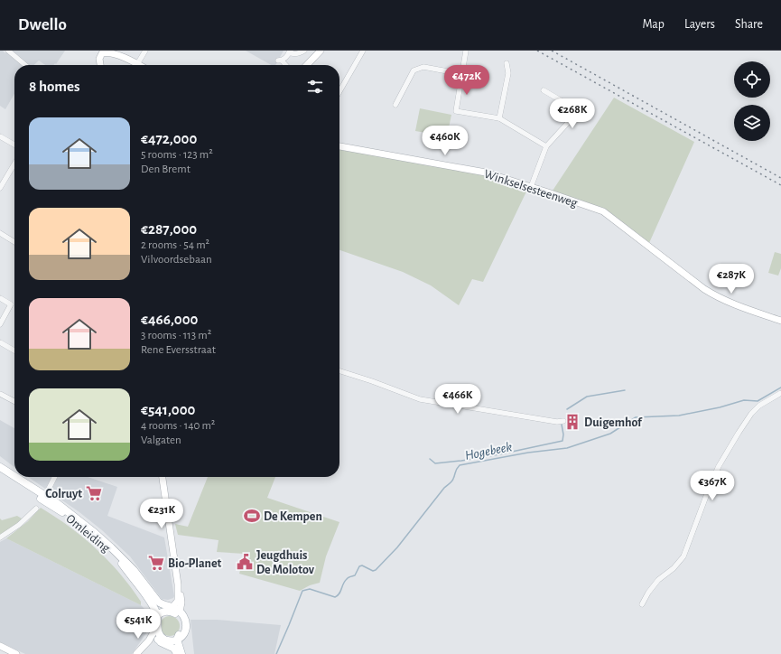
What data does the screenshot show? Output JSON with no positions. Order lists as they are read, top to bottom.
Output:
{
  "streets": {
    "main road": ["Omleiding"],
    "street": ["Winkselsesteenweg"]
  },
  "water": ["Hogebeek"],
  "places": {
    "building": ["Duigemhof"],
    "supermarket": ["Colruyt", "Bio-Planet"],
    "sports": ["De Kempen"],
    "public building": ["Jeugdhuis De Molotov"]
  },
  "page": {
    "header": "Dwello",
    "nav": ["Map", "Layers", "Share"],
    "price": [
      "€472K",
      "€268K",
      "€460K",
      "€287K",
      "€466K",
      "€367K",
      "€231K",
      "€541K"
    ],
    "heading": "8 homes",
    "list": [
      {
        "name": "€472,000",
        "note": "5 rooms · 123 m² · Den Bremt"
      },
      {
        "name": "€287,000",
        "note": "2 rooms · 54 m² · Vilvoordsebaan"
      },
      {
        "name": "€466,000",
        "note": "3 rooms · 113 m² · Rene Eversstraat"
      },
      {
        "name": "€541,000",
        "note": "4 rooms · 140 m² · Valgaten"
      }
    ]
  }
}
